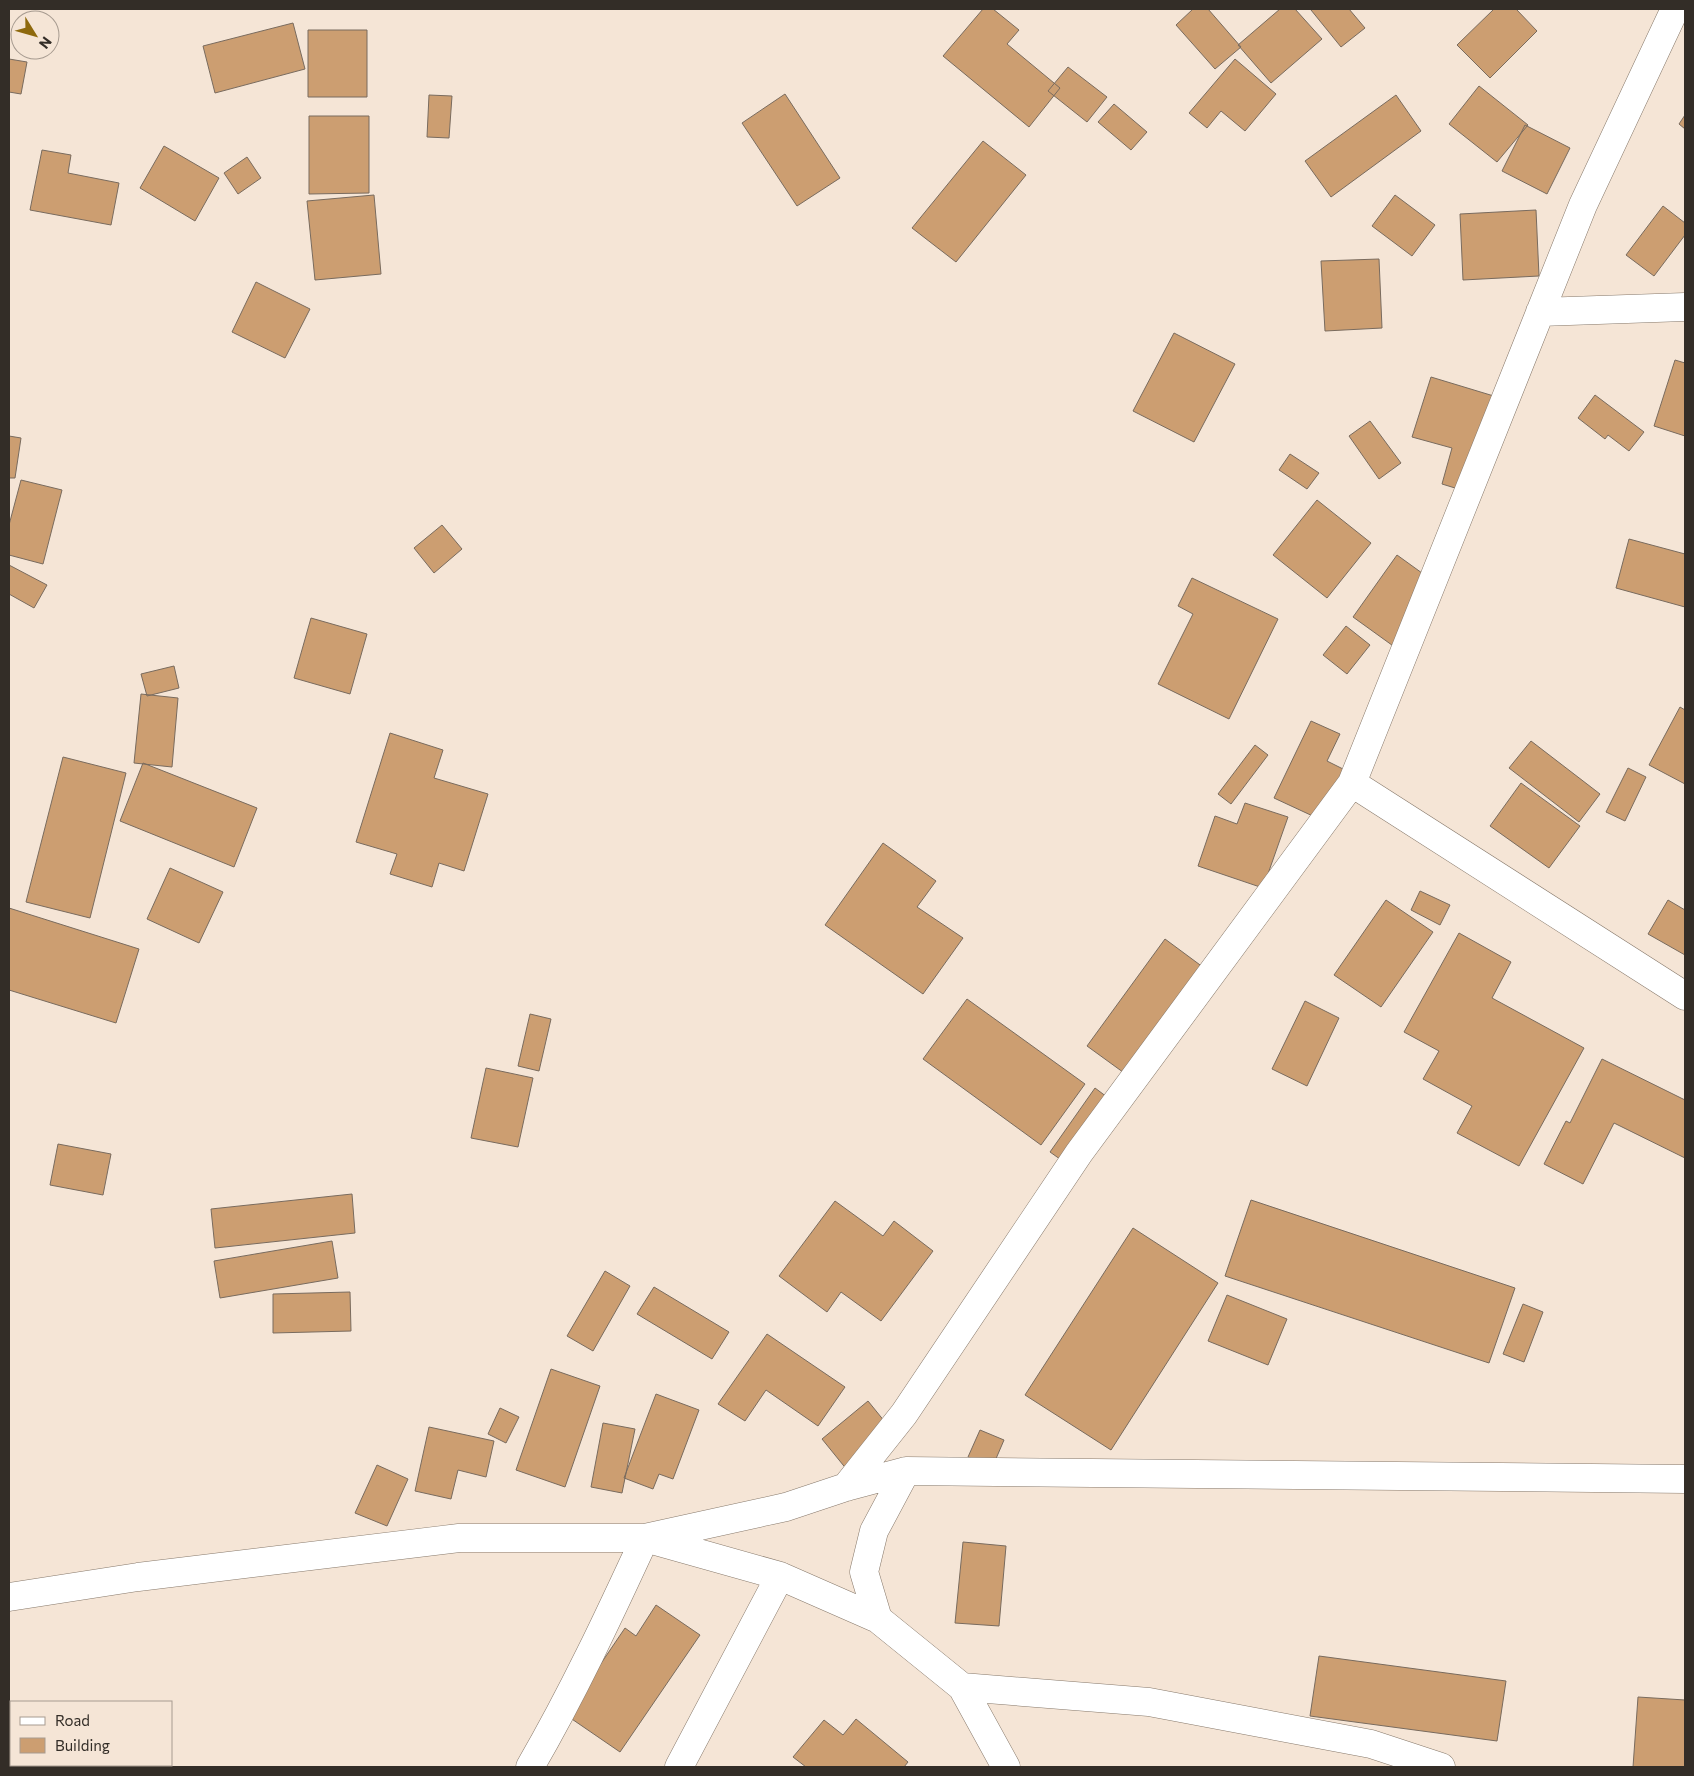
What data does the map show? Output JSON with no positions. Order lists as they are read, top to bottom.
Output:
{
  "legend": ["Road", "Building"],
  "north": "bottom right"
}
